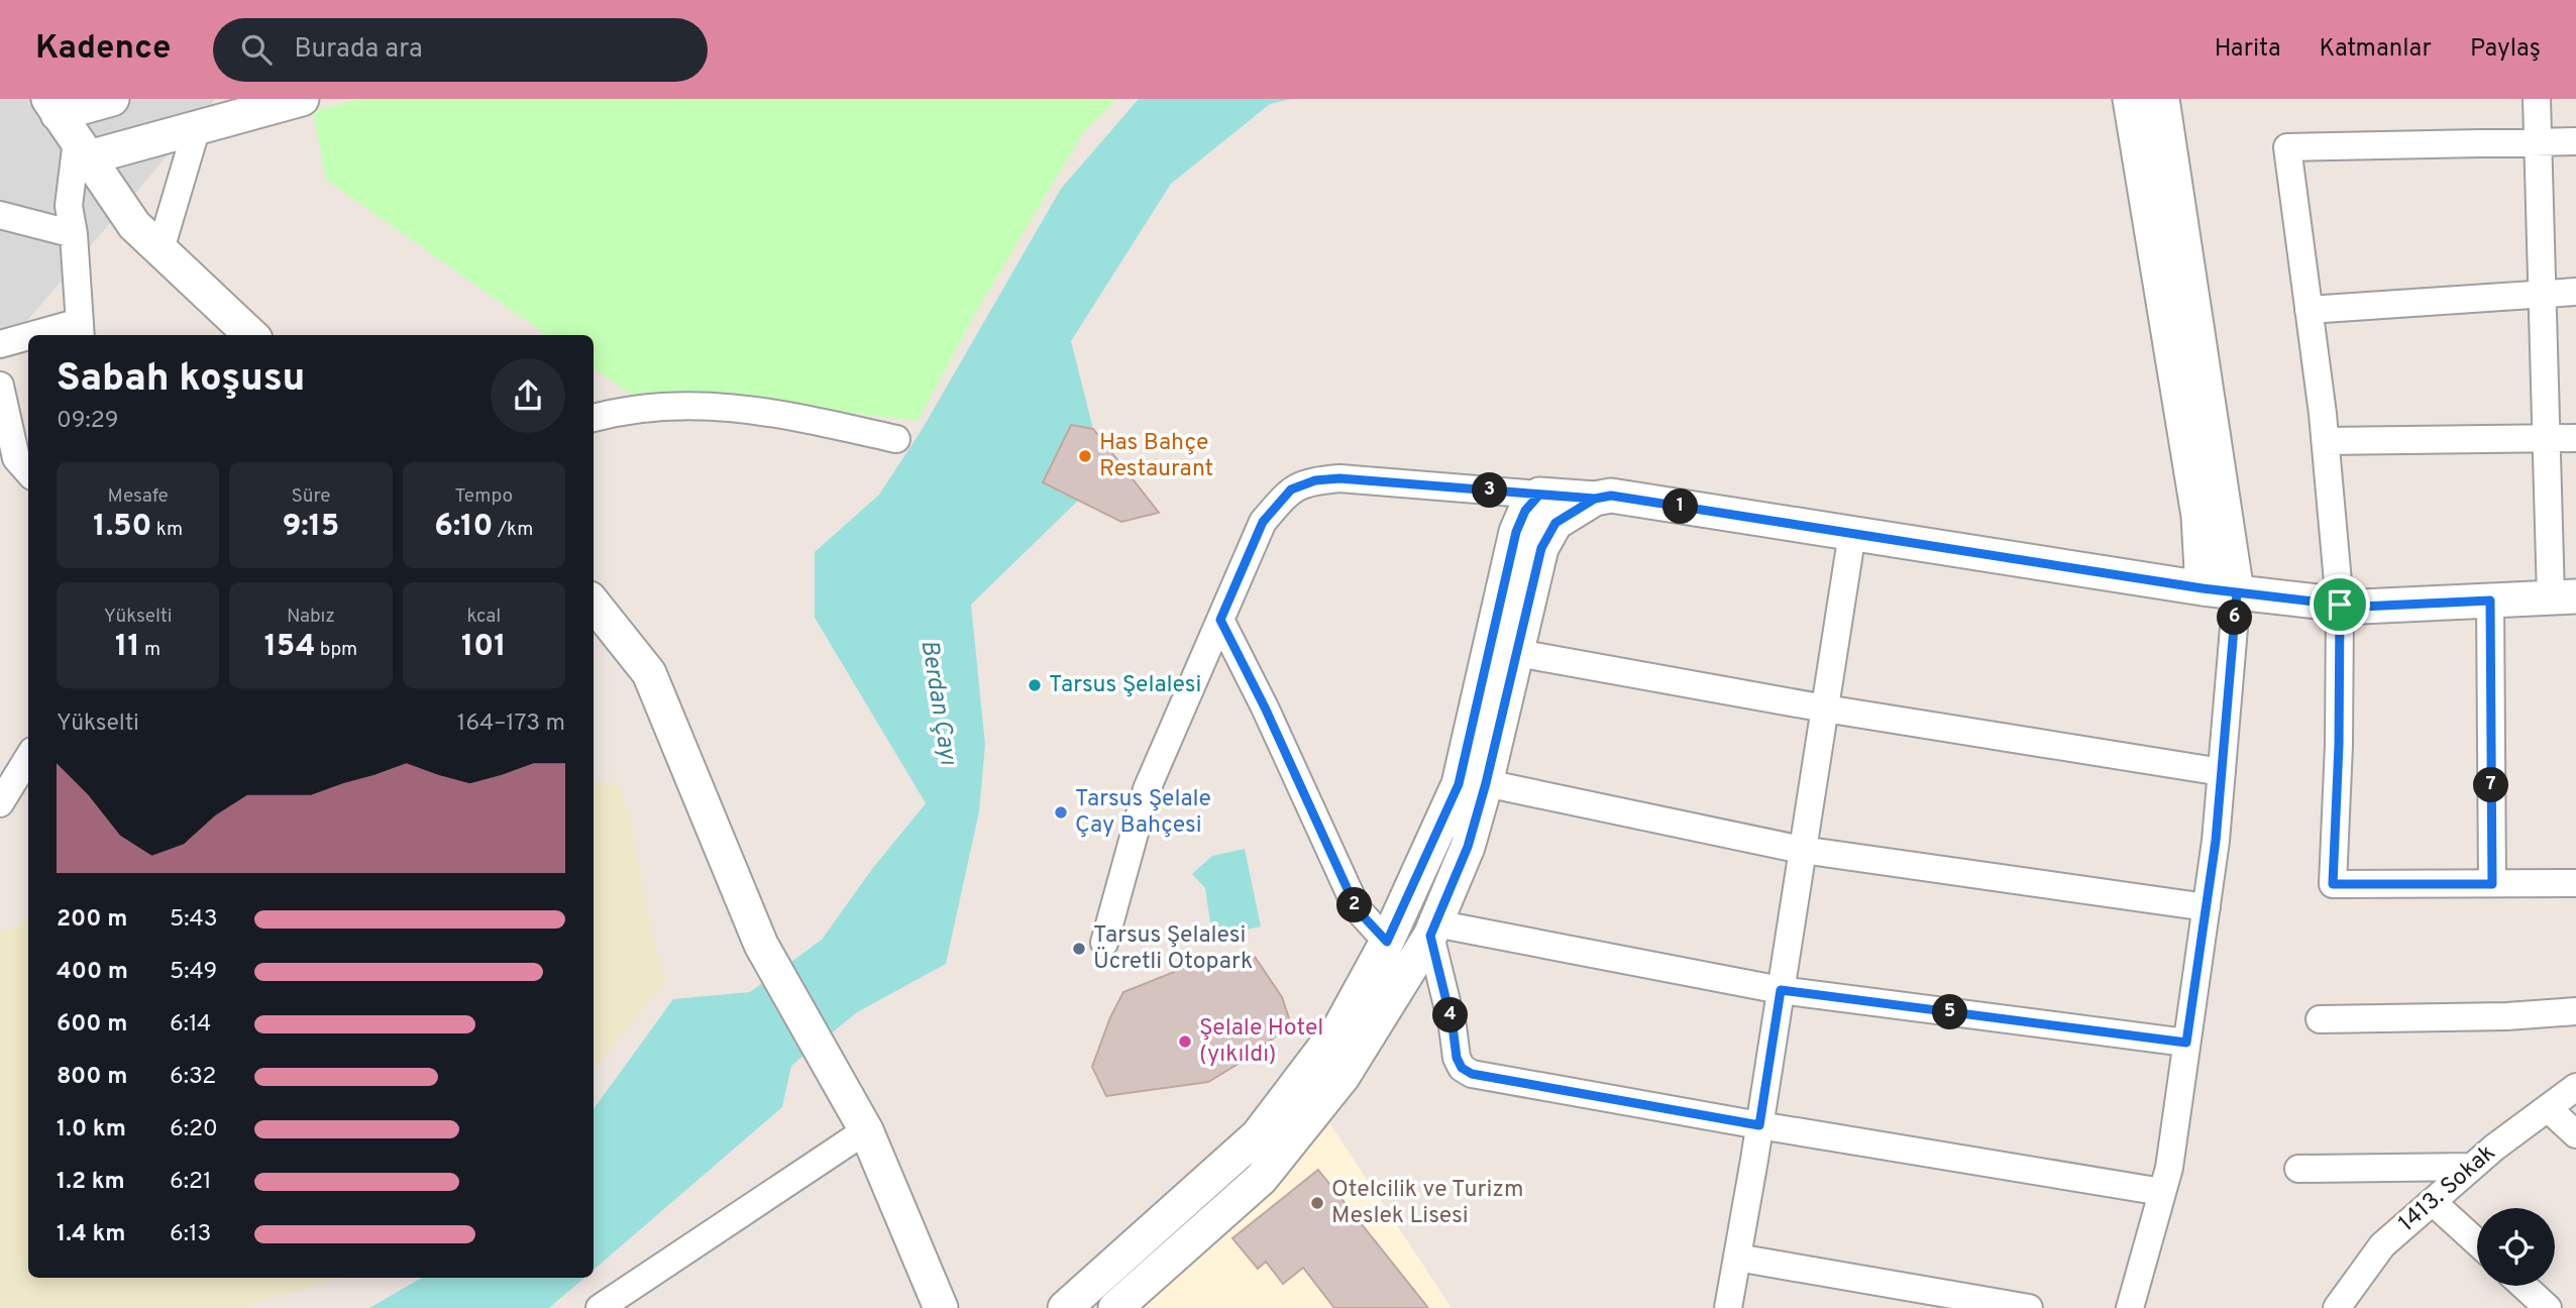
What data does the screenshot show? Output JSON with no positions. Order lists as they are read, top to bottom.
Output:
{
  "streets": {
    "street": ["1413. Sokak"]
  },
  "water": ["Berdan Çayı"],
  "places": [
    "Has Bahçe Restaurant",
    "Tarsus Şelalesi",
    "Tarsus Şelale Çay Bahçesi",
    "Tarsus Şelalesi Ücretli Otopark",
    "Şelale Hotel (yıkıldı)",
    "Otelcilik ve Turizm Meslek Lisesi"
  ],
  "page": {
    "header": "Kadence",
    "search": "Burada ara",
    "nav": ["Harita", "Katmanlar", "Paylaş"],
    "heading": ["Sabah koşusu", "09:29"],
    "stats": [
      ["Mesafe", "1.50 km"],
      ["Süre", "9:15"],
      ["Tempo", "6:10 /km"],
      ["Yükselti", "11 m"],
      ["Nabız", "154 bpm"],
      ["kcal", "101"]
    ],
    "pins": [
      "3",
      "1",
      "6",
      "7",
      "2",
      "5",
      "4"
    ],
    "chart": ["Yükselti", "164–173 m"],
    "list": [
      {
        "name": "200 m",
        "note": "5:43"
      },
      {
        "name": "400 m",
        "note": "5:49"
      },
      {
        "name": "600 m",
        "note": "6:14"
      },
      {
        "name": "800 m",
        "note": "6:32"
      },
      {
        "name": "1.0 km",
        "note": "6:20"
      },
      {
        "name": "1.2 km",
        "note": "6:21"
      },
      {
        "name": "1.4 km",
        "note": "6:13"
      }
    ]
  }
}
